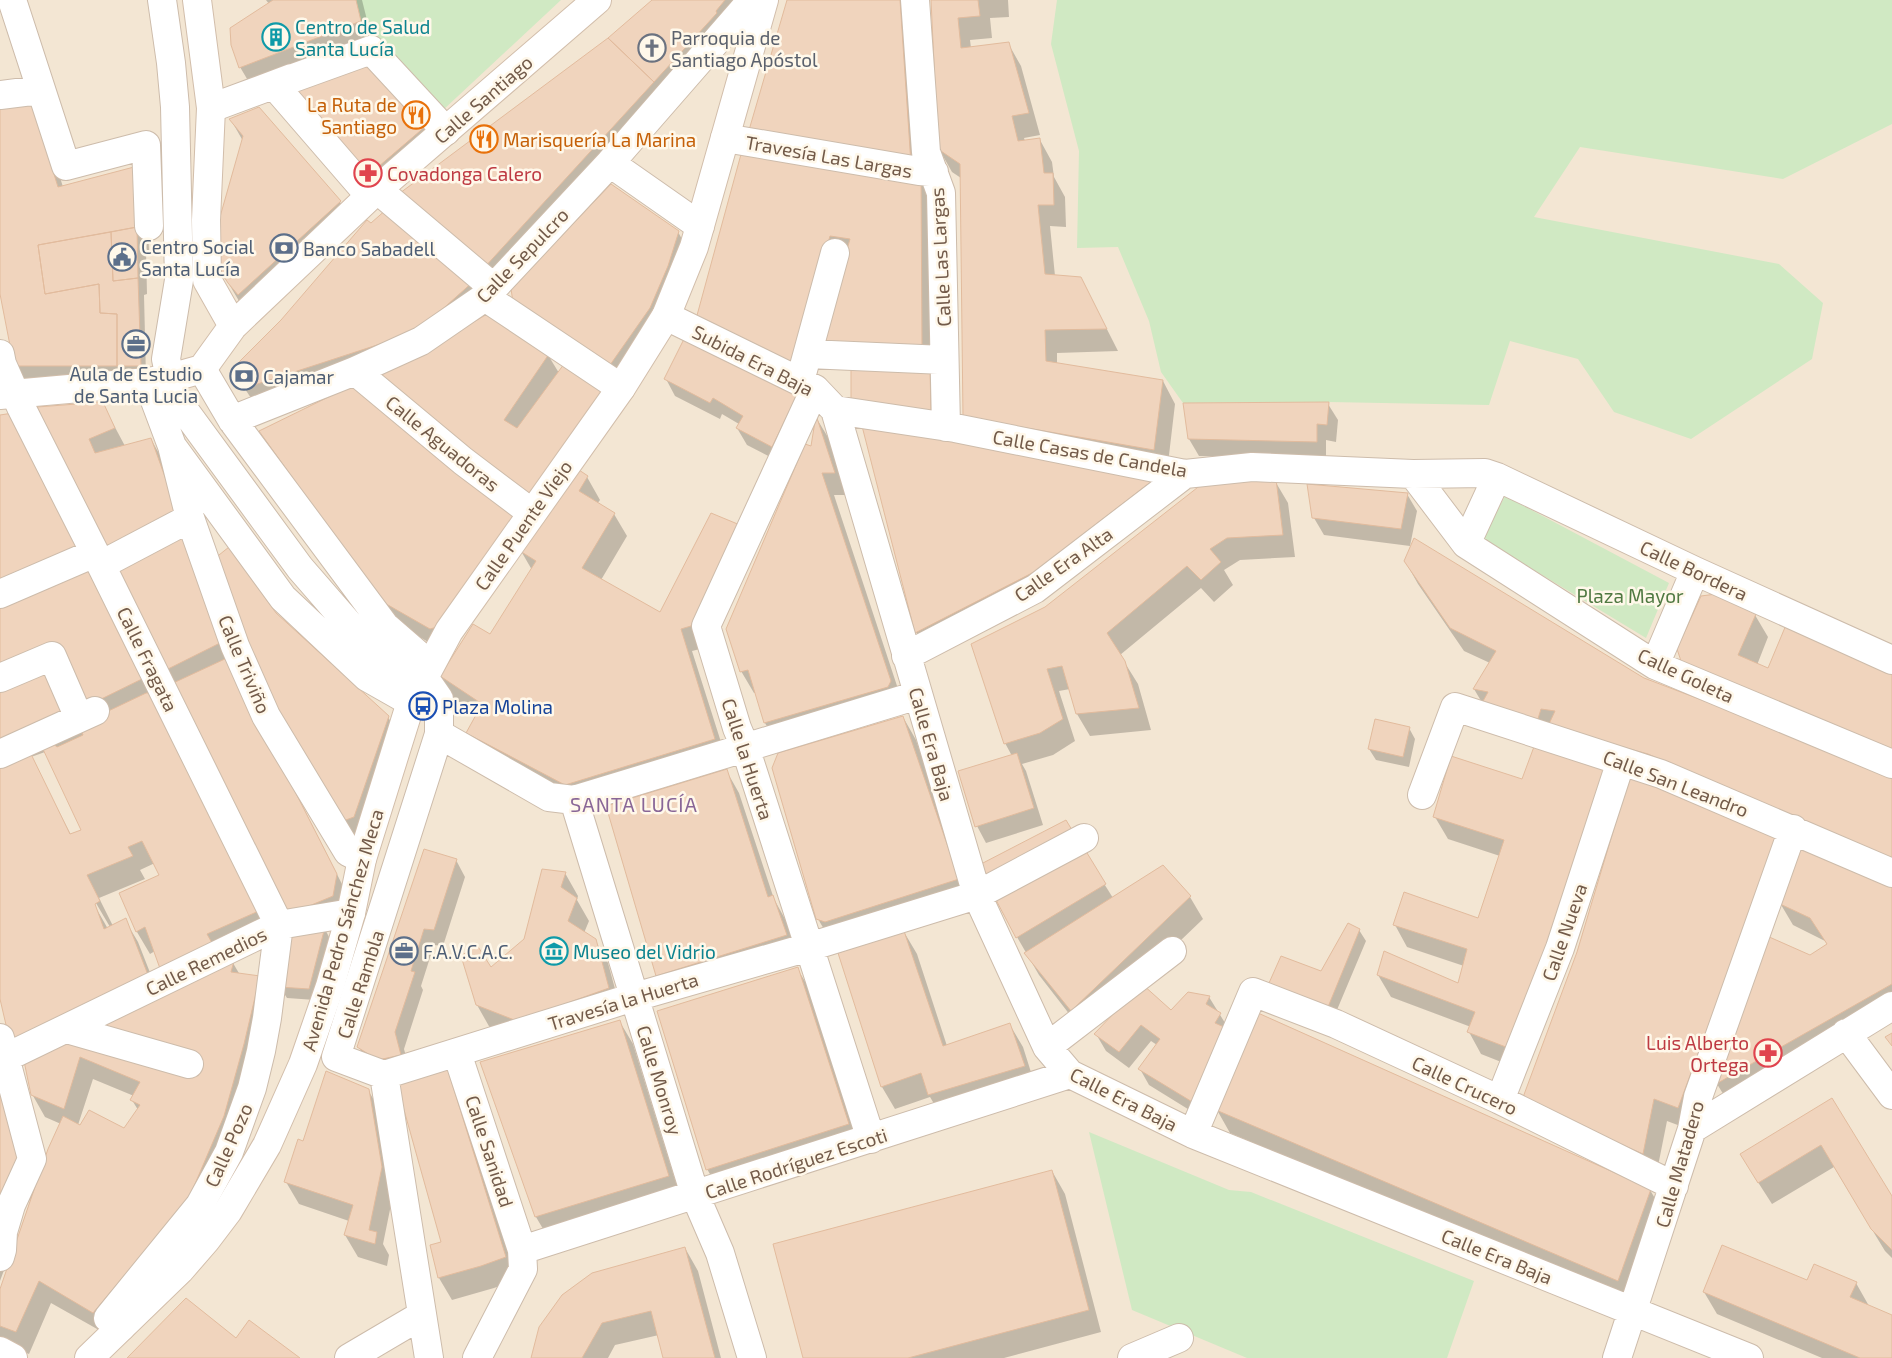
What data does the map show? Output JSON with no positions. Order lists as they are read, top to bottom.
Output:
{
  "streets": {
    "street": [
      "Calle Santiago",
      "Travesía Las Largas",
      "Calle Sepulcro",
      "Calle Las Largas",
      "Subida Era Baja",
      "Calle Aguadoras",
      "Calle Casas de Candela",
      "Calle Puente Viejo",
      "Calle Era Alta",
      "Calle Bordera",
      "Calle Fragata",
      "Calle Triviño",
      "Calle Goleta",
      "Calle Era Baja",
      "Calle la Huerta",
      "Calle San Leandro",
      "Avenida Pedro Sánchez Meca",
      "Calle Nueva",
      "Calle Remedios",
      "Calle Rambla",
      "Travesía la Huerta",
      "Calle Monroy",
      "Calle Crucero",
      "Calle Pozo",
      "Calle Sanidad",
      "Calle Rodríguez Escoti",
      "Calle Matadero"
    ]
  },
  "crossings": [
    ["Travesía Las Largas", "Calle Las Largas"],
    ["Travesía Las Largas", "Calle Puente Viejo"],
    ["Calle Sepulcro", "Calle Aguadoras"],
    ["Calle Las Largas", "Calle Casas de Candela"],
    ["Subida Era Baja", "Calle Casas de Candela"],
    ["Subida Era Baja", "Calle Puente Viejo"],
    ["Subida Era Baja", "Calle Era Baja"],
    ["Subida Era Baja", "Calle la Huerta"],
    ["Calle Aguadoras", "Calle Puente Viejo"],
    ["Calle Casas de Candela", "Calle Era Alta"],
    ["Calle Casas de Candela", "Calle Bordera"],
    ["Calle Casas de Candela", "Calle Goleta"],
    ["Calle Casas de Candela", "Calle Era Baja"],
    ["Calle Puente Viejo", "Avenida Pedro Sánchez Meca"],
    ["Calle Puente Viejo", "Calle Rambla"],
    ["Calle Era Alta", "Calle Era Baja"],
    ["Calle Fragata", "Calle Remedios"],
    ["Calle Fragata", "Calle Pozo"],
    ["Calle Triviño", "Avenida Pedro Sánchez Meca"],
    ["Calle Era Baja", "Travesía la Huerta"],
    ["Calle Era Baja", "Calle Crucero"],
    ["Calle Era Baja", "Calle Rodríguez Escoti"],
    ["Calle Era Baja", "Calle Matadero"],
    ["Calle la Huerta", "Travesía la Huerta"],
    ["Calle la Huerta", "Calle Rodríguez Escoti"],
    ["Calle San Leandro", "Calle Nueva"],
    ["Calle San Leandro", "Calle Matadero"],
    ["Avenida Pedro Sánchez Meca", "Calle Remedios"],
    ["Avenida Pedro Sánchez Meca", "Calle Rambla"],
    ["Avenida Pedro Sánchez Meca", "Calle Pozo"],
    ["Calle Nueva", "Calle Crucero"],
    ["Calle Remedios", "Calle Pozo"],
    ["Calle Rambla", "Travesía la Huerta"],
    ["Travesía la Huerta", "Calle Monroy"],
    ["Travesía la Huerta", "Calle Sanidad"],
    ["Calle Monroy", "Calle Rodríguez Escoti"],
    ["Calle Crucero", "Calle Matadero"],
    ["Calle Sanidad", "Calle Rodríguez Escoti"]
  ],
  "districts": ["SANTA LUCÍA"],
  "parks": ["Plaza Mayor"],
  "places": {
    "building": ["Centro de Salud Santa Lucía"],
    "church": ["Parroquia de Santiago Apóstol"],
    "restaurant": ["La Ruta de Santiago", "Marisquería La Marina"],
    "pharmacy": ["Covadonga Calero", "Luis Alberto Ortega"],
    "bank": ["Banco Sabadell", "Cajamar"],
    "public building": ["Centro Social Santa Lucía"],
    "office": ["Aula de Estudio de Santa Lucia", "F.A.V.C.A.C."],
    "bus stop": ["Plaza Molina"],
    "museum": ["Museo del Vidrio"]
  }
}
